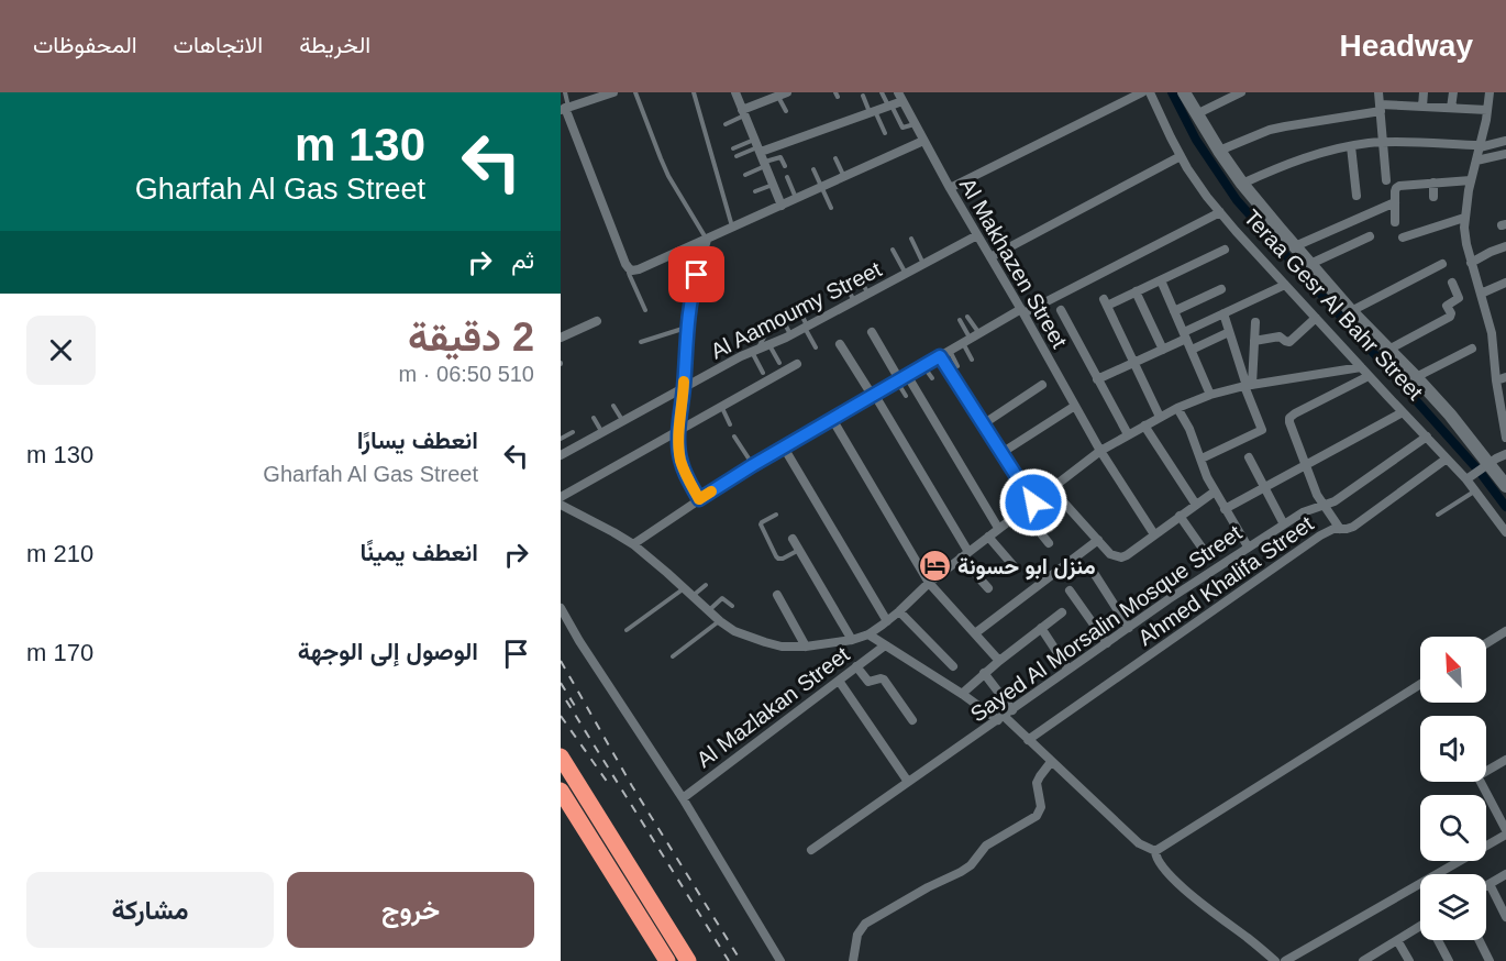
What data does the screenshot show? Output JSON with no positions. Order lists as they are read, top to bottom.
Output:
{
  "streets": {
    "street": [
      "Al Makhazen Street",
      "Teraa Gesr Al Bahr Street",
      "Al Aamoumy Street",
      "Ahmed Khalifa Street",
      "Sayed Al Morsalin Mosque Street",
      "Al Mazlakan Street"
    ]
  },
  "crossings": [
    ["Al Makhazen Street", "Al Aamoumy Street"],
    ["Al Makhazen Street", "Al Mazlakan Street"],
    ["Teraa Gesr Al Bahr Street", "Ahmed Khalifa Street"],
    ["Teraa Gesr Al Bahr Street", "Sayed Al Morsalin Mosque Street"],
    ["Teraa Gesr Al Bahr Street", "Al Mazlakan Street"]
  ],
  "places": {
    "hotel": ["منزل ابو حسونة"]
  },
  "north": "top left",
  "page": {
    "header": "Headway",
    "nav": ["الخريطة", "الاتجاهات", "المحفوظات"],
    "turn": ["130 m", "Gharfah Al Gas Street"],
    "then": "ثم",
    "heading": ["2 دقيقة", "510 m · 06:50"],
    "list": [
      {
        "name": "انعطف يسارًا",
        "note": "Gharfah Al Gas Street",
        "value": "130 m"
      },
      {
        "name": "انعطف يمينًا",
        "value": "210 m"
      },
      {
        "name": "الوصول إلى الوجهة",
        "value": "170 m"
      }
    ],
    "buttons": ["خروج", "مشاركة"]
  }
}
